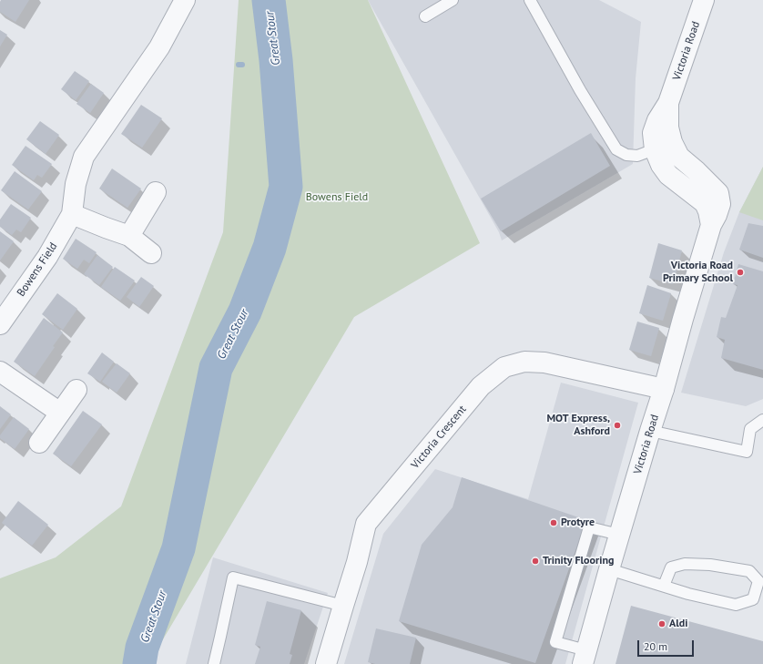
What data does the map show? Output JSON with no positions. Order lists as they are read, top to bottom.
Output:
{
  "streets": {
    "street": ["Victoria Road", "Bowens Field", "Victoria Crescent"]
  },
  "crossings": [
    ["Victoria Road", "Victoria Crescent"]
  ],
  "water": ["Great Stour"],
  "parks": ["Bowens Field"],
  "places": [
    "Victoria Road Primary School",
    "MOT Express, Ashford",
    "Protyre",
    "Trinity Flooring",
    "Aldi"
  ],
  "scale_bar": "20 m"
}
